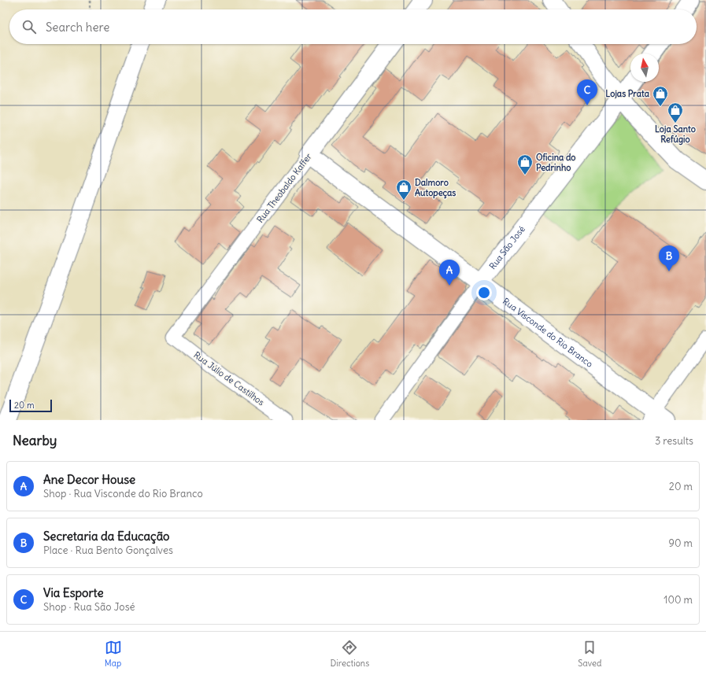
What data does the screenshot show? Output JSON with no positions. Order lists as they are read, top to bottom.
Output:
{
  "streets": {
    "street": [
      "Rua Theobaldo Kaffer",
      "Rua São José",
      "Rua Visconde do Rio Branco",
      "Rua Júlio de Castilhos"
    ]
  },
  "crossings": [
    ["Rua Theobaldo Kaffer", "Rua Visconde do Rio Branco"],
    ["Rua Theobaldo Kaffer", "Rua Júlio de Castilhos"],
    ["Rua São José", "Rua Visconde do Rio Branco"]
  ],
  "places": {
    "shop": [
      "Lojas Prata",
      "Loja Santo Refúgio",
      "Oficina do Pedrinho",
      "Dalmoro Autopeças"
    ]
  },
  "scale_bar": "20 m",
  "north": "top",
  "page": {
    "search": "Search here",
    "pins": ["C", "B", "A"],
    "scale": "20 m",
    "heading": ["Nearby", "3 results"],
    "list": [
      {
        "mark": "A",
        "name": "Ane Decor House",
        "note": "Shop · Rua Visconde do Rio Branco",
        "value": "20 m"
      },
      {
        "mark": "B",
        "name": "Secretaria da Educação",
        "note": "Place · Rua Bento Gonçalves",
        "value": "90 m"
      },
      {
        "mark": "C",
        "name": "Via Esporte",
        "note": "Shop · Rua São José",
        "value": "100 m"
      }
    ],
    "nav": ["Map", "Directions", "Saved"]
  }
}
